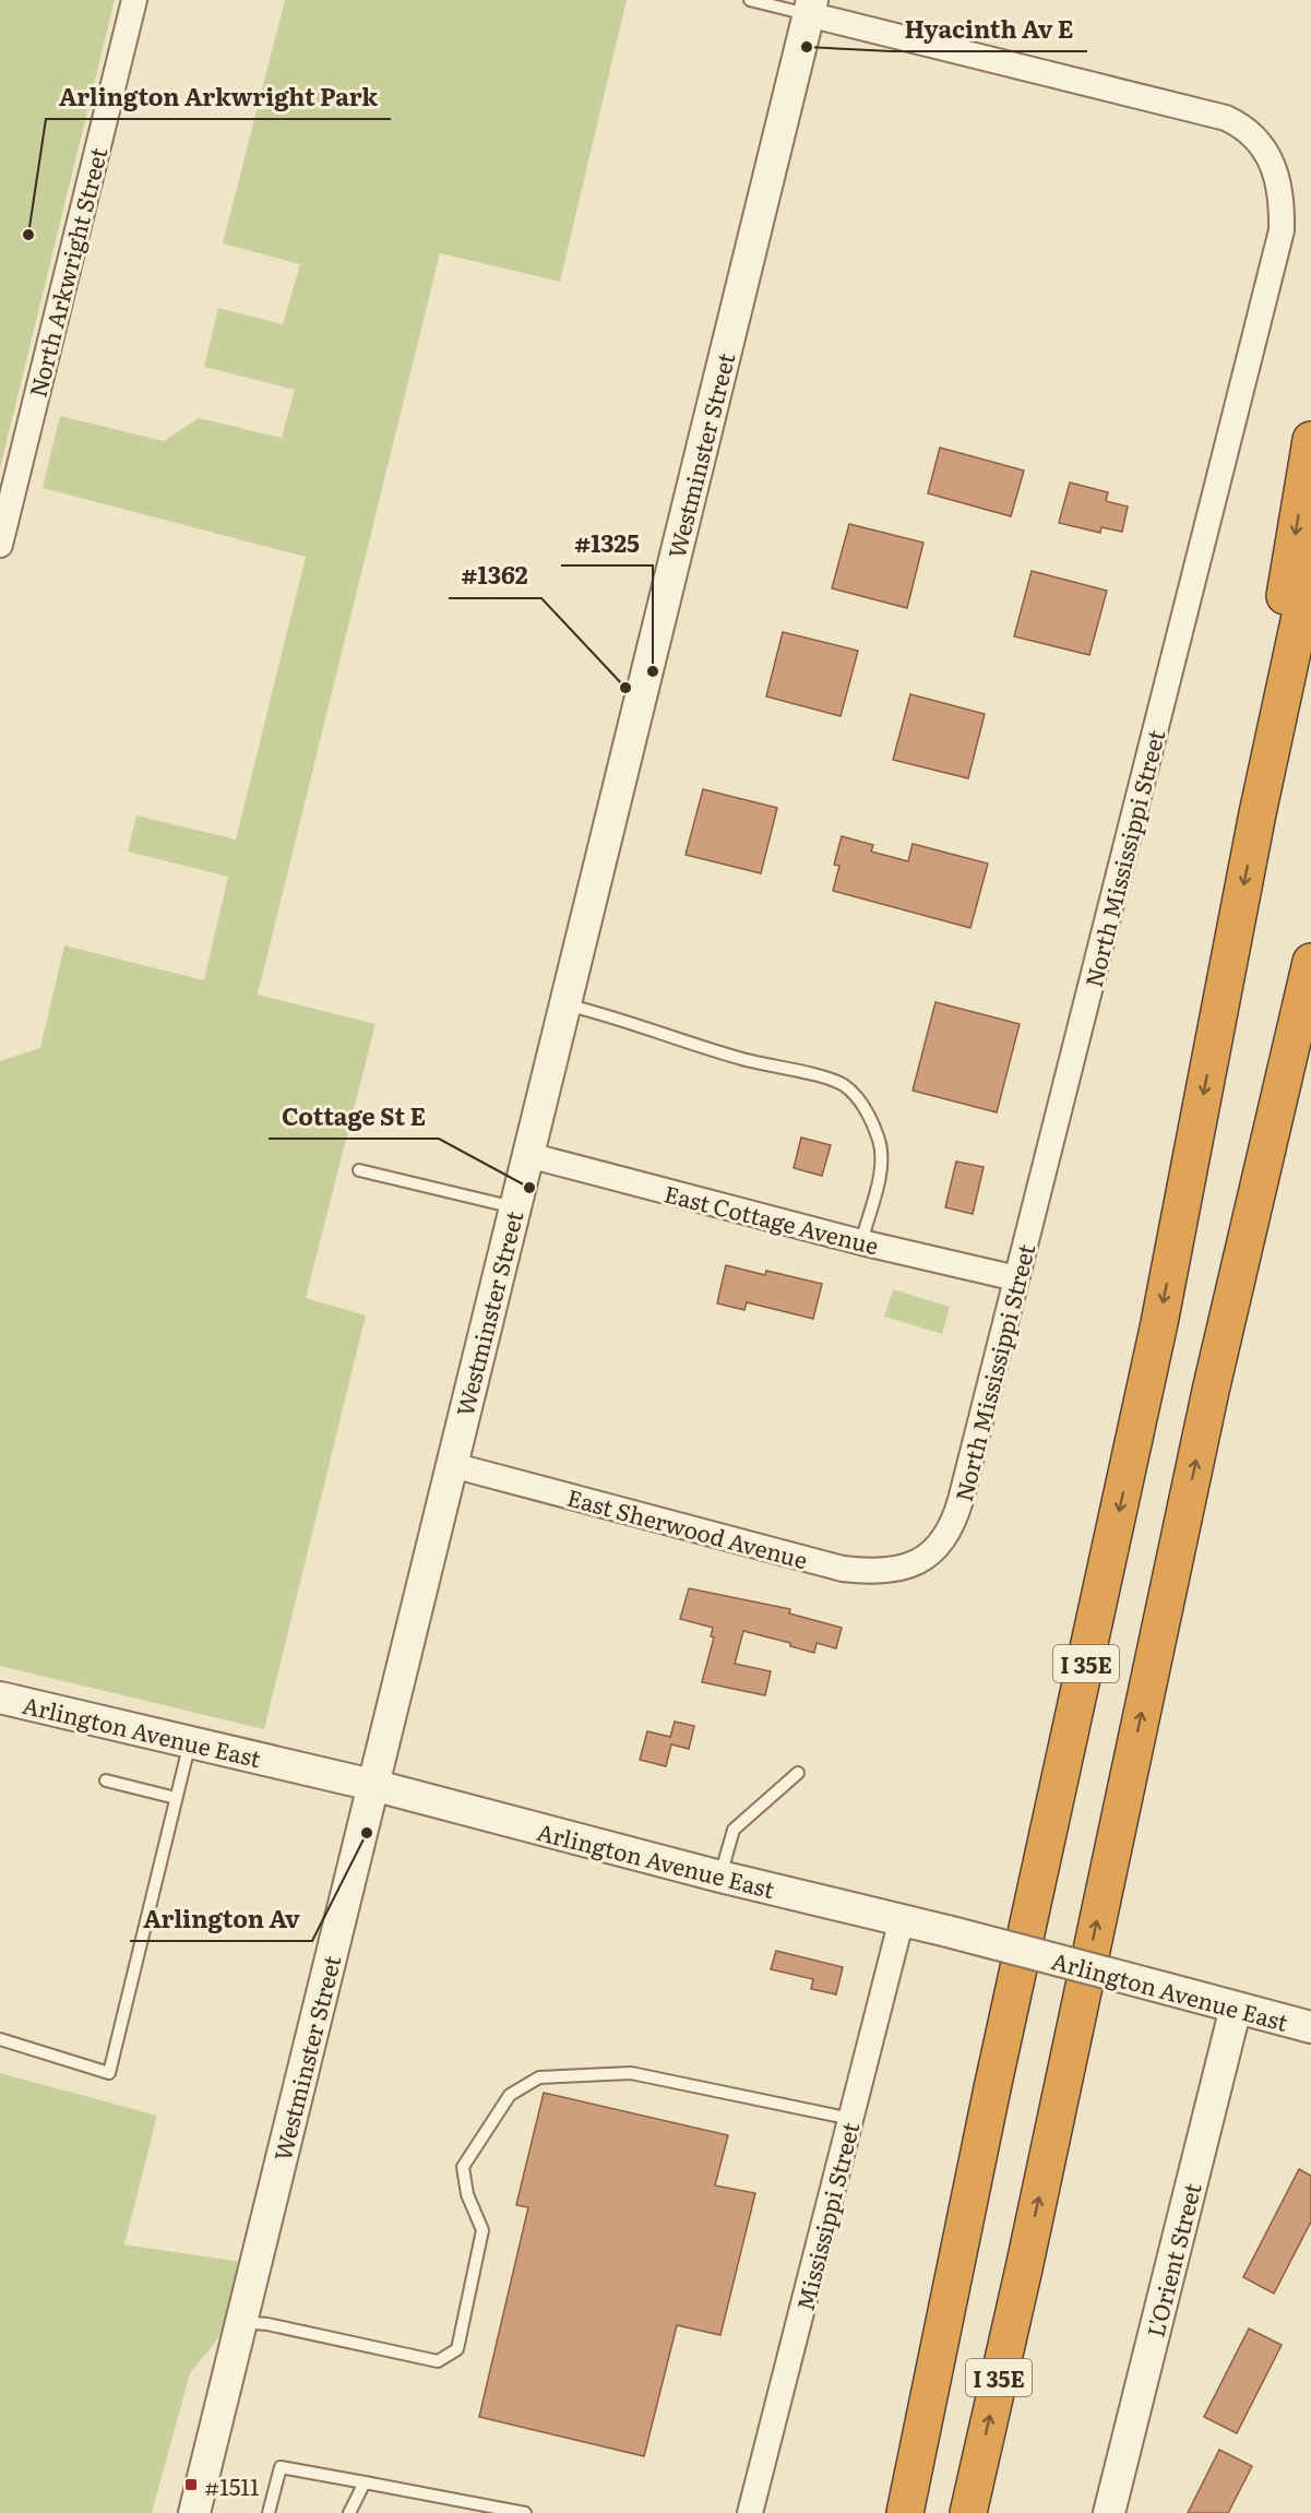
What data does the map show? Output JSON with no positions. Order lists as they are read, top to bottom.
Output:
{
  "streets": {
    "highway": ["I 35E"],
    "street": [
      "North Arkwright Street",
      "Westminster Street",
      "North Mississippi Street",
      "East Cottage Avenue",
      "East Sherwood Avenue",
      "Arlington Avenue East",
      "Mississippi Street",
      "L'Orient Street"
    ]
  },
  "crossings": [
    ["Westminster Street", "North Mississippi Street"],
    ["Westminster Street", "East Cottage Avenue"],
    ["Westminster Street", "East Sherwood Avenue"],
    ["Westminster Street", "Arlington Avenue East"],
    ["North Mississippi Street", "East Cottage Avenue"],
    ["North Mississippi Street", "East Sherwood Avenue"],
    ["Arlington Avenue East", "Mississippi Street"],
    ["Arlington Avenue East", "L'Orient Street"]
  ],
  "places": {
    "other": [
      "Hyacinth Av E",
      "Arlington Arkwright Park",
      "#1325",
      "#1362",
      "Cottage St E",
      "Arlington Av"
    ],
    "transit": ["#1511"]
  }
}
